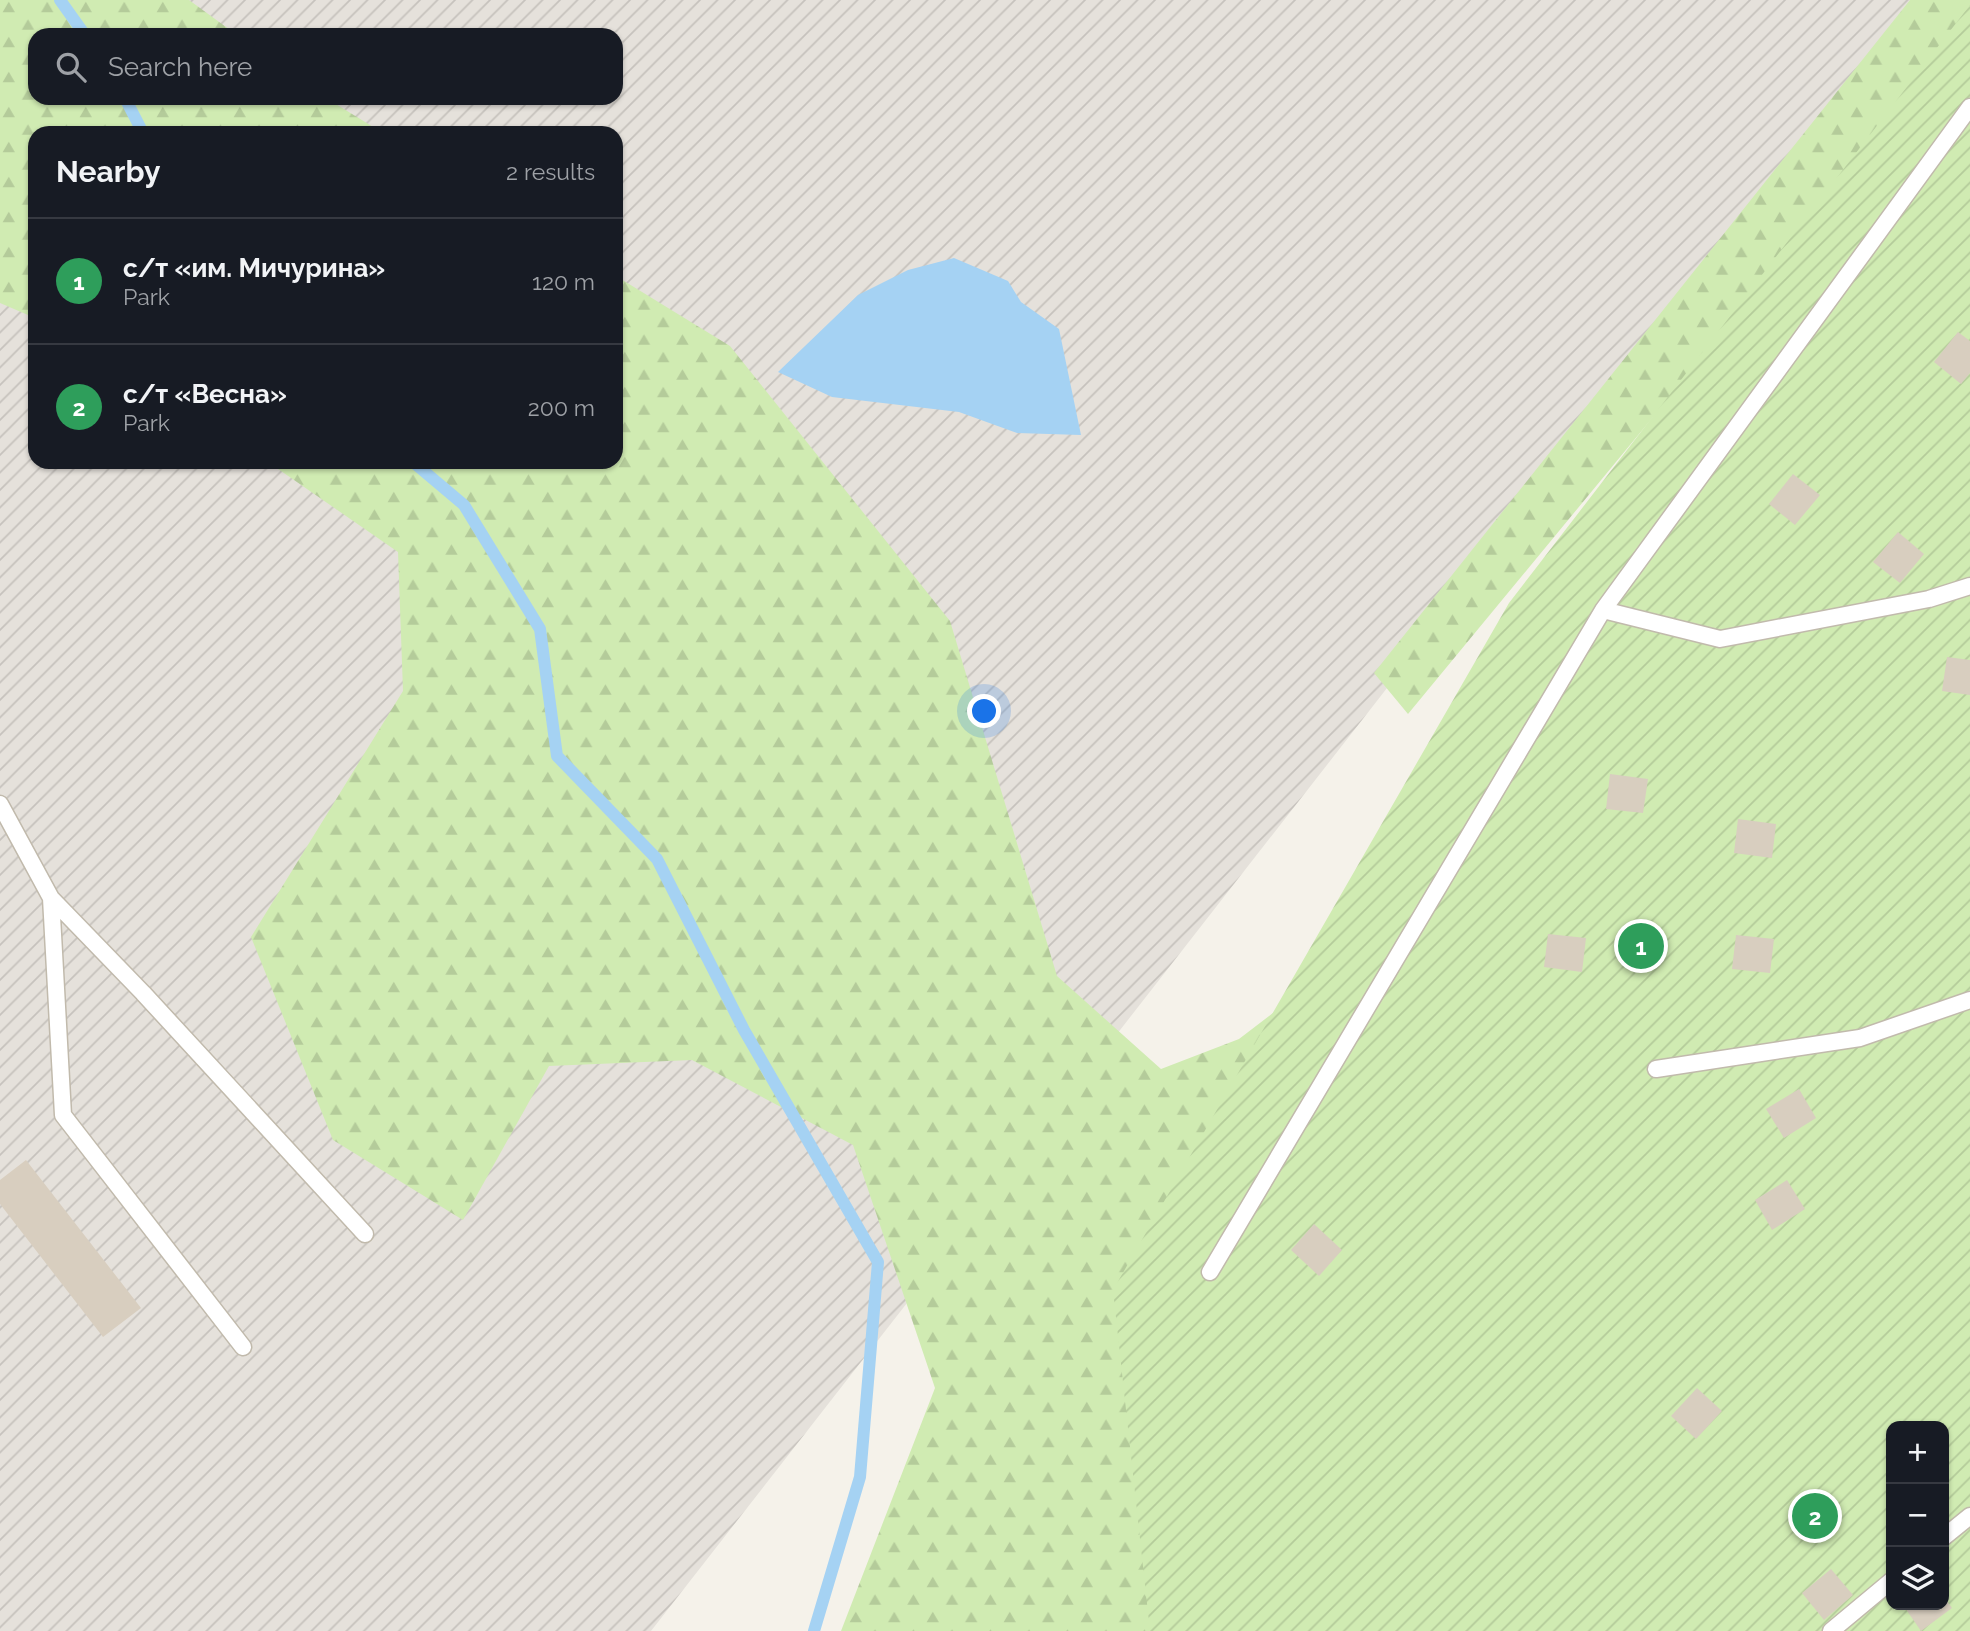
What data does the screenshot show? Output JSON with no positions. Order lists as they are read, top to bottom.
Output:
{
  "page": {
    "search": "Search here",
    "heading": ["Nearby", "2 results"],
    "list": [
      {
        "mark": "1",
        "name": "с/т «им. Мичурина»",
        "note": "Park",
        "value": "120 m"
      },
      {
        "mark": "2",
        "name": "с/т «Весна»",
        "note": "Park",
        "value": "200 m"
      }
    ],
    "pins": ["1", "2"],
    "map_buttons": ["+", "−"]
  }
}
